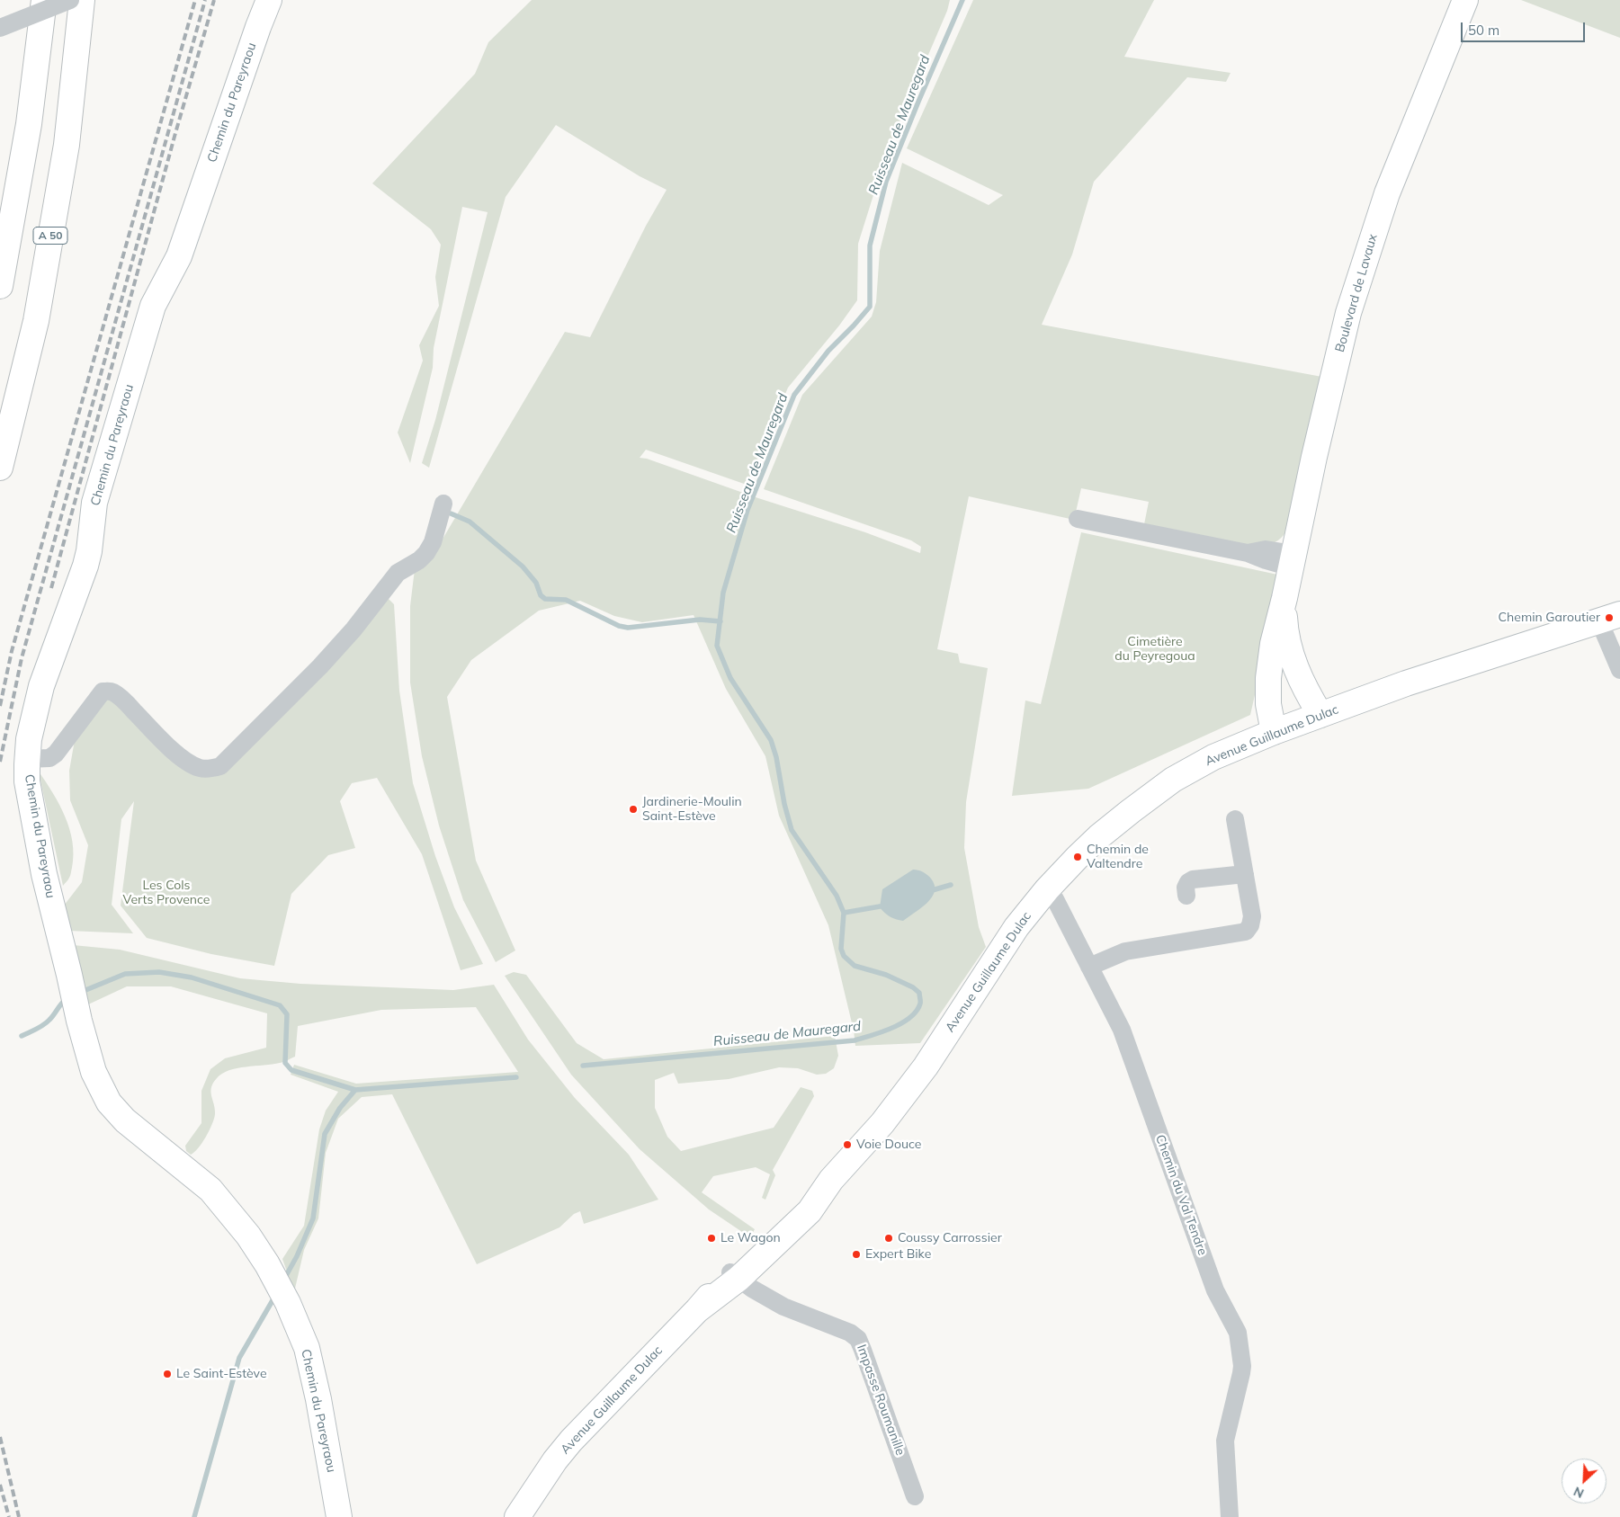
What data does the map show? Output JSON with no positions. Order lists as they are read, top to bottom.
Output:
{
  "streets": {
    "main road": [
      "Chemin du Pareyraou",
      "A 50",
      "Boulevard de Lavaux",
      "Avenue Guillaume Dulac"
    ],
    "street": ["Chemin du Val Tendre", "Impasse Roumanille"]
  },
  "crossings": [
    ["Boulevard de Lavaux", "Avenue Guillaume Dulac"],
    ["Avenue Guillaume Dulac", "Chemin du Val Tendre"],
    ["Avenue Guillaume Dulac", "Impasse Roumanille"]
  ],
  "water": ["Ruisseau de Mauregard"],
  "parks": ["Cimetière du Peyregoua", "Les Cols Verts Provence"],
  "places": [
    "Chemin Garoutier",
    "Jardinerie-Moulin Saint-Estève",
    "Chemin de Valtendre",
    "Voie Douce",
    "Le Wagon",
    "Coussy Carrossier",
    "Expert Bike",
    "Le Saint-Estève"
  ],
  "scale_bar": "50 m",
  "north": "bottom left"
}
